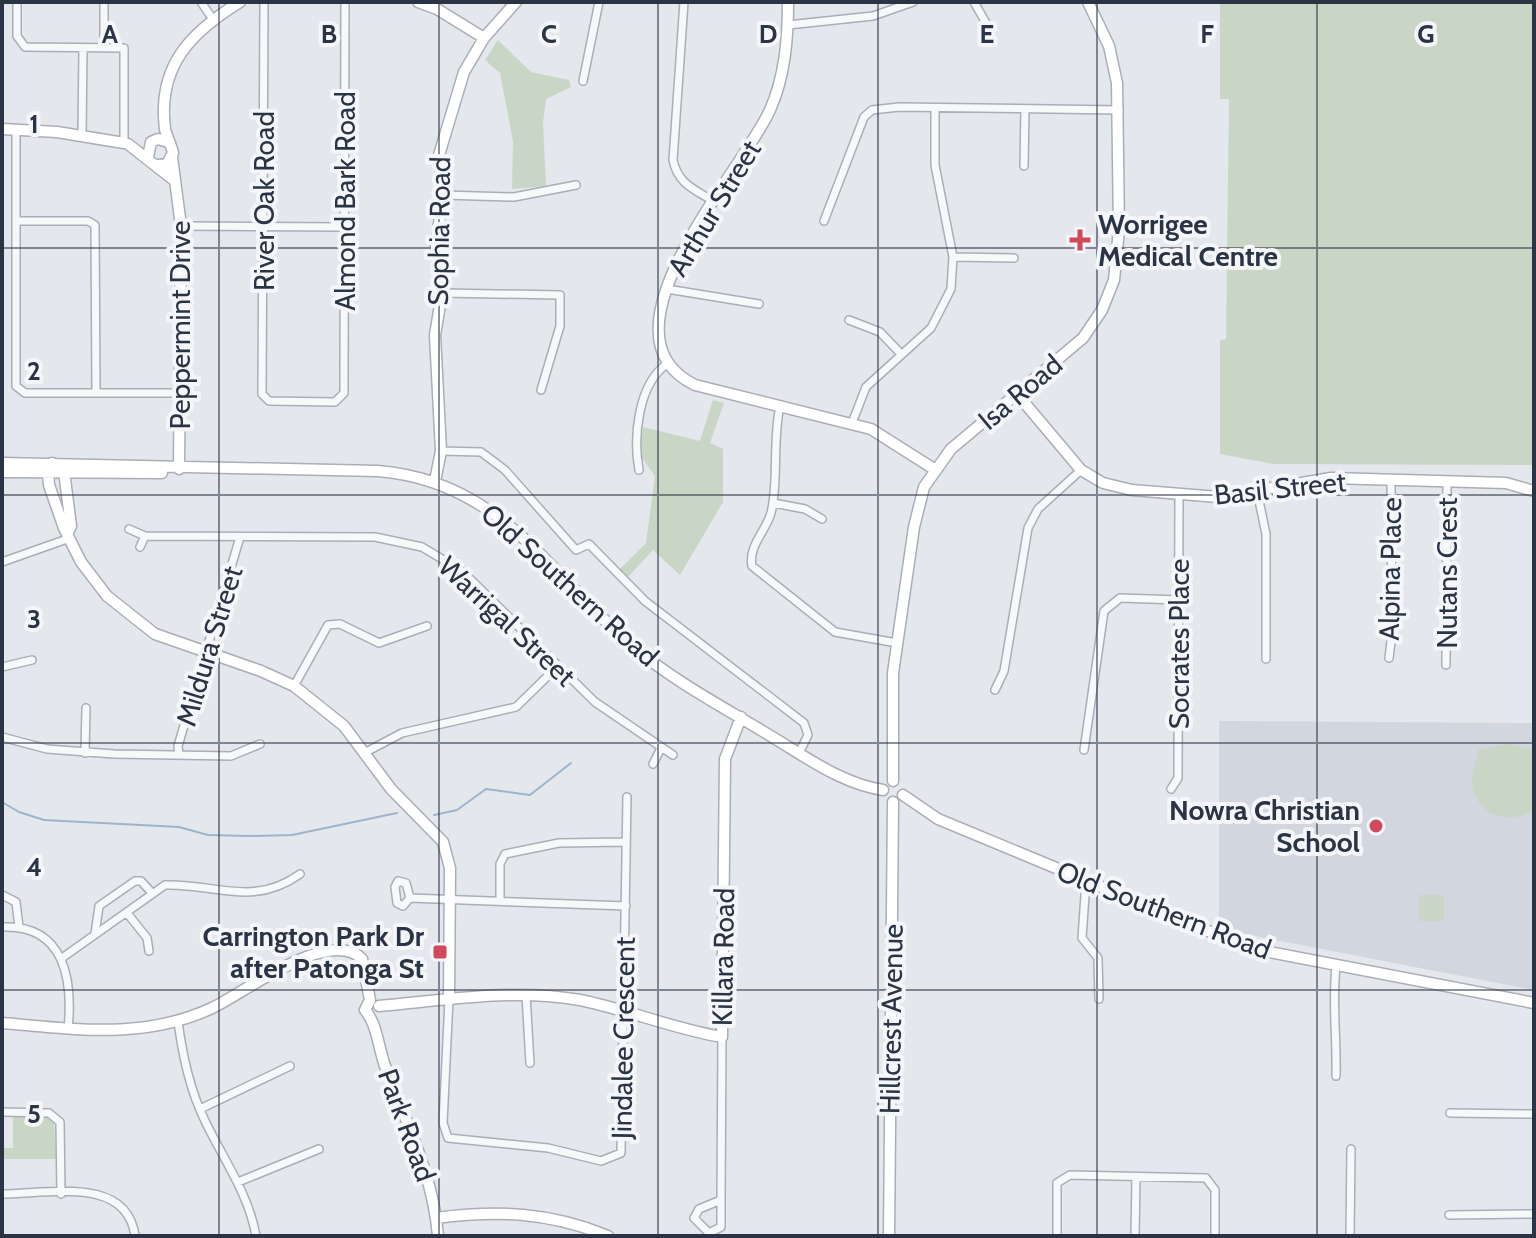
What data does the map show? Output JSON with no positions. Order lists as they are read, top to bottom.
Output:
{
  "streets": {
    "street": [
      "River Oak Road",
      "Almond Bark Road",
      "Arthur Street",
      "Sophia Road",
      "Peppermint Drive",
      "Isa Road",
      "Basil Street",
      "Alpina Place",
      "Nutans Crest",
      "Old Southern Road",
      "Warrigal Street",
      "Socrates Place",
      "Mildura Street",
      "Killara Road",
      "Hillcrest Avenue",
      "Jindalee Crescent",
      "Park Road"
    ]
  },
  "crossings": [
    ["River Oak Road", "Almond Bark Road"],
    ["Sophia Road", "Old Southern Road"],
    ["Peppermint Drive", "Old Southern Road"],
    ["Isa Road", "Basil Street"],
    ["Basil Street", "Alpina Place"],
    ["Basil Street", "Nutans Crest"],
    ["Basil Street", "Socrates Place"],
    ["Old Southern Road", "Killara Road"],
    ["Old Southern Road", "Hillcrest Avenue"],
    ["Warrigal Street", "Mildura Street"]
  ],
  "places": {
    "health": ["Worrigee Medical Centre"],
    "other": ["Nowra Christian School"],
    "transit": ["Carrington Park Dr after Patonga St"]
  },
  "grid": {
    "columns": [
      "A",
      "B",
      "C",
      "D",
      "E",
      "F",
      "G"
    ],
    "rows": [
      "1",
      "2",
      "3",
      "4",
      "5"
    ]
  }
}
